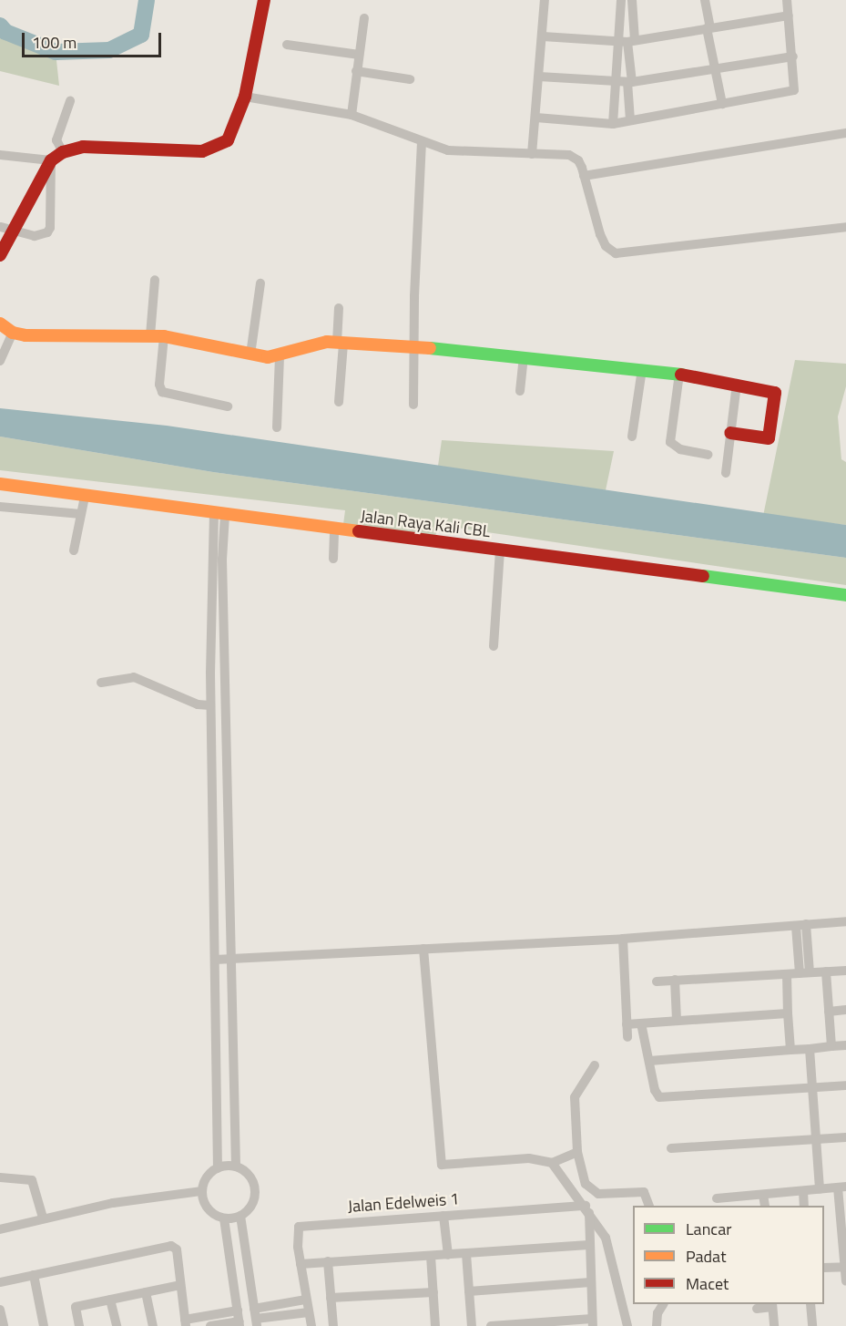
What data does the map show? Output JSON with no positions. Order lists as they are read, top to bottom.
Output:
{
  "streets": {
    "street": ["Jalan Raya Kali CBL", "Jalan Edelweis 1"]
  },
  "legend": ["Lancar", "Padat", "Macet"],
  "scale_bar": "100 m"
}
